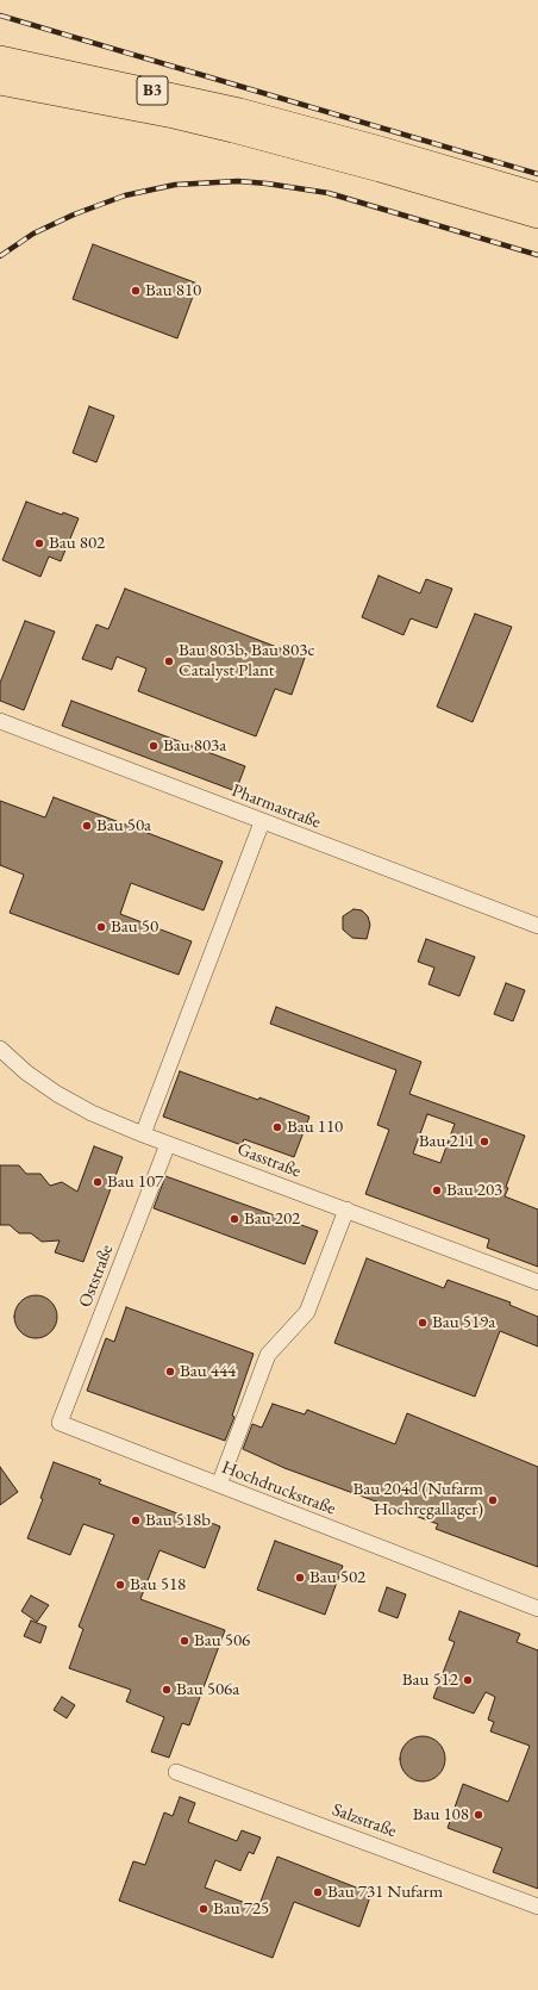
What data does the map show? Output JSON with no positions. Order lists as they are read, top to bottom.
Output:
{
  "streets": {
    "main road": ["B3"],
    "street": [
      "Pharmastraße",
      "Gasstraße",
      "Oststraße",
      "Hochdruckstraße",
      "Salzstraße"
    ]
  },
  "crossings": [
    ["Gasstraße", "Oststraße"],
    ["Oststraße", "Hochdruckstraße"]
  ],
  "places": [
    "Bau 810",
    "Bau 802",
    "Bau 803b, Bau 803c Catalyst Plant",
    "Bau 803a",
    "Bau 50a",
    "Bau 50",
    "Bau 110",
    "Bau 211",
    "Bau 107",
    "Bau 203",
    "Bau 202",
    "Bau 519a",
    "Bau 444",
    "Bau 204d (Nufarm Hochregallager)",
    "Bau 518b",
    "Bau 502",
    "Bau 518",
    "Bau 506",
    "Bau 512",
    "Bau 506a",
    "Bau 108",
    "Bau 731 Nufarm",
    "Bau 725"
  ]
}
